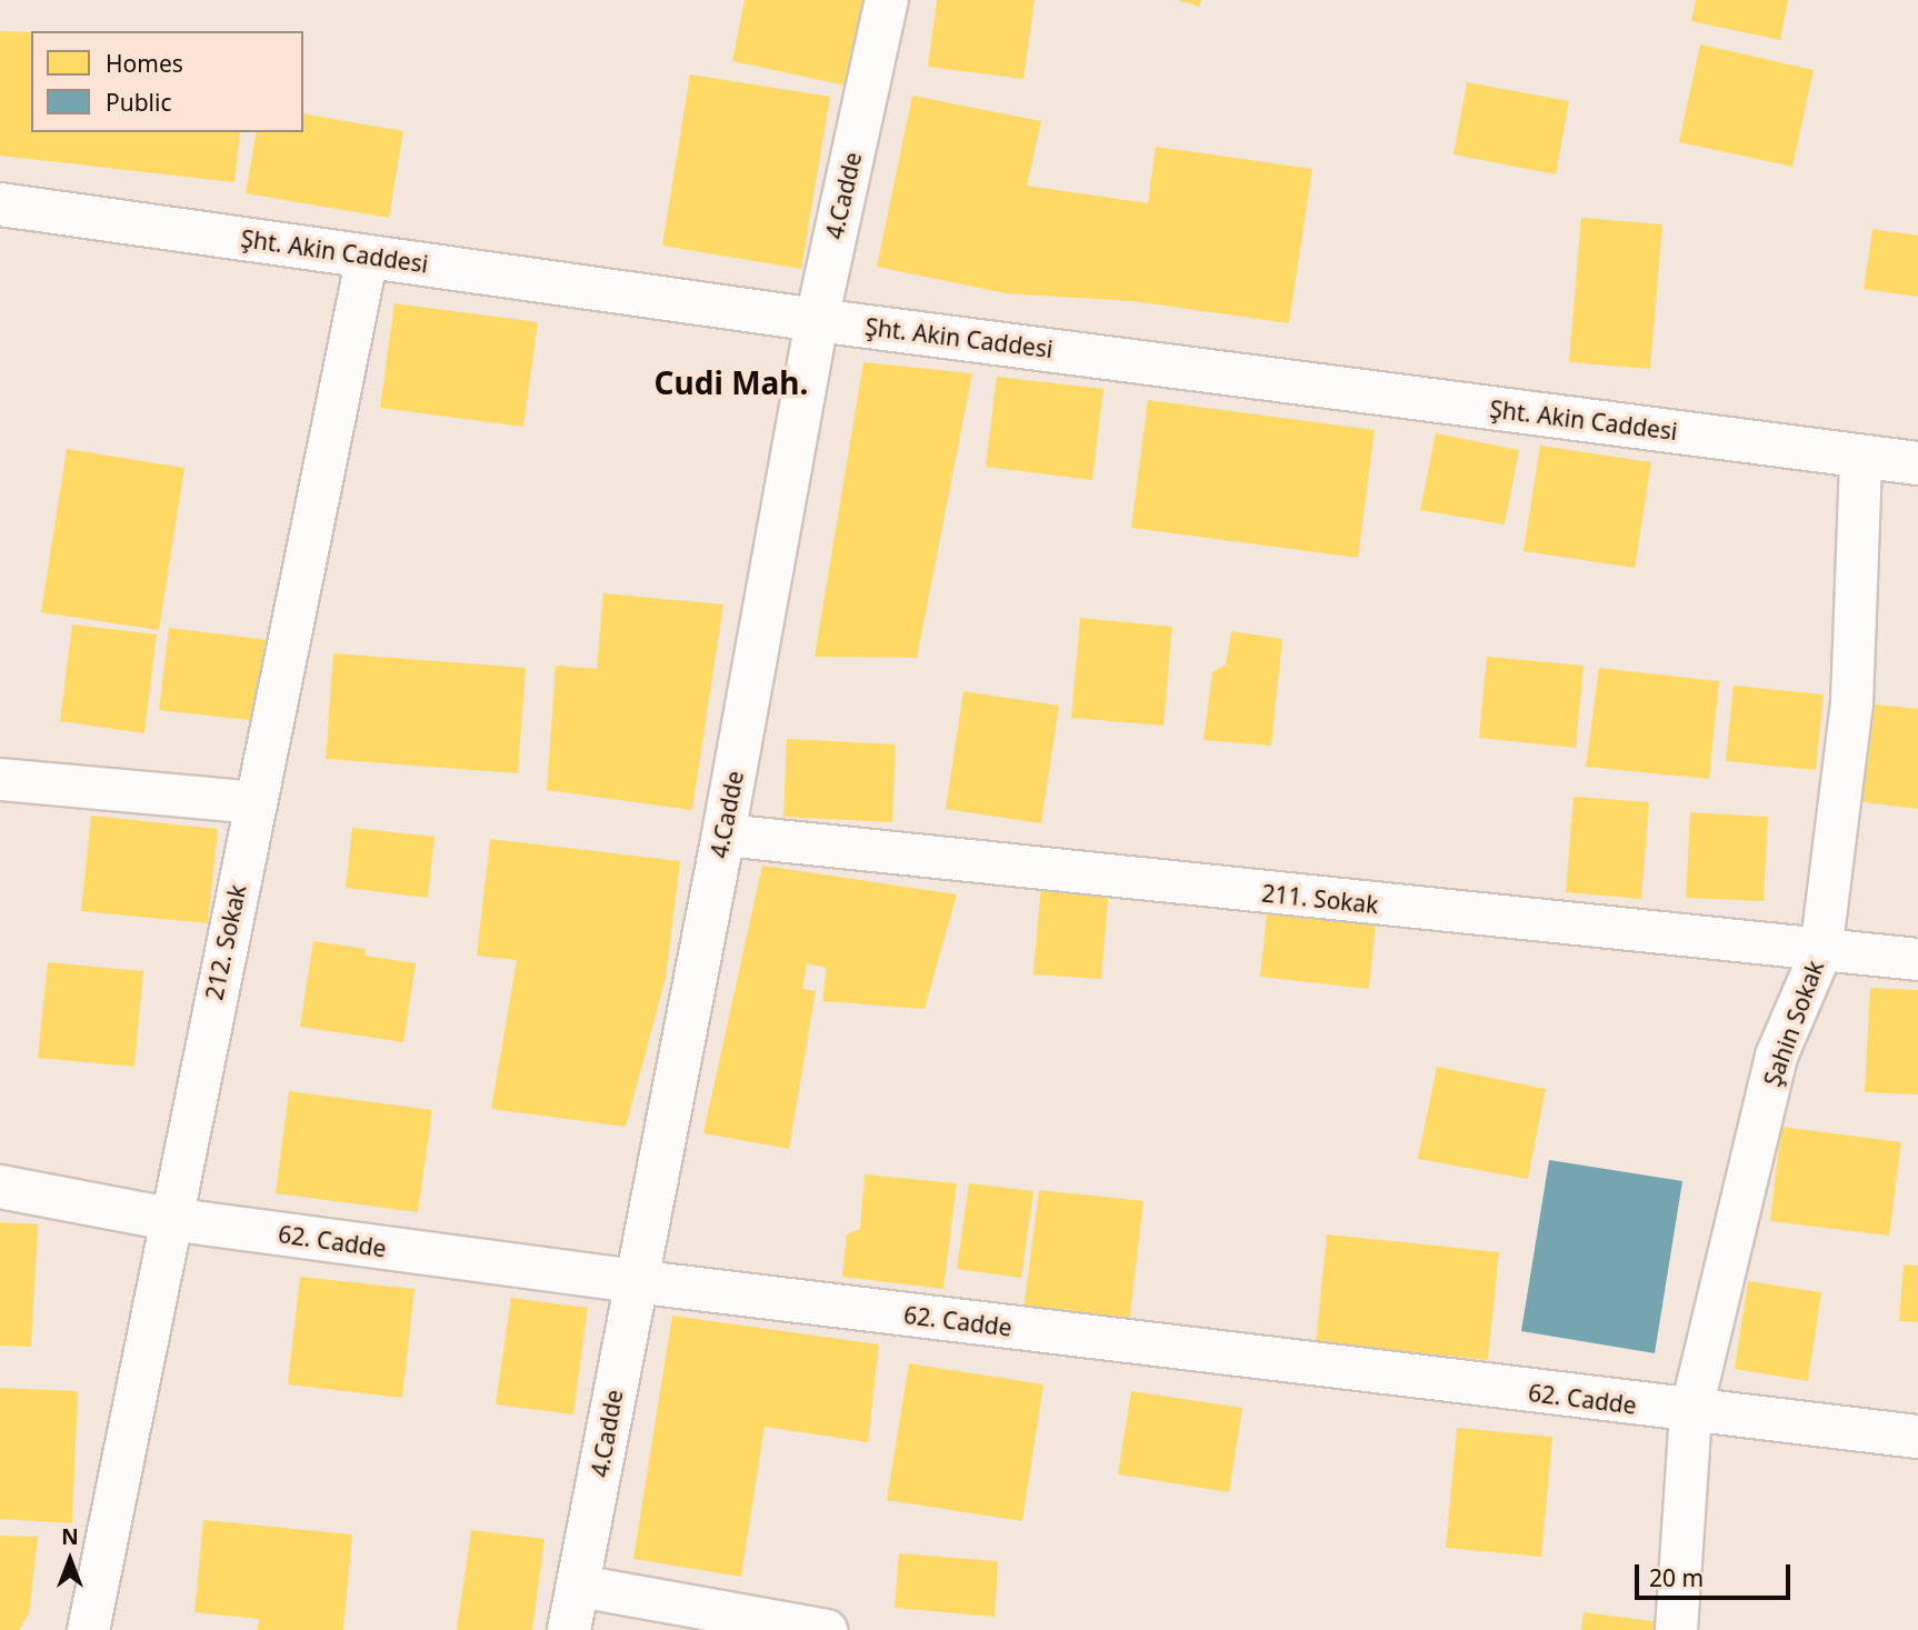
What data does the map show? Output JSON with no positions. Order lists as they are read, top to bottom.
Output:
{
  "streets": {
    "street": [
      "4.Cadde",
      "Şht. Akin Caddesi",
      "211. Sokak",
      "212. Sokak",
      "Şahin Sokak",
      "62. Cadde"
    ]
  },
  "crossings": [
    ["4.Cadde", "Şht. Akin Caddesi"],
    ["4.Cadde", "211. Sokak"],
    ["4.Cadde", "62. Cadde"],
    ["Şht. Akin Caddesi", "212. Sokak"],
    ["Şht. Akin Caddesi", "Şahin Sokak"],
    ["211. Sokak", "Şahin Sokak"],
    ["212. Sokak", "62. Cadde"],
    ["Şahin Sokak", "62. Cadde"]
  ],
  "districts": ["Cudi Mah."],
  "legend": ["Homes", "Public"],
  "scale_bar": "20 m",
  "north": "top"
}
